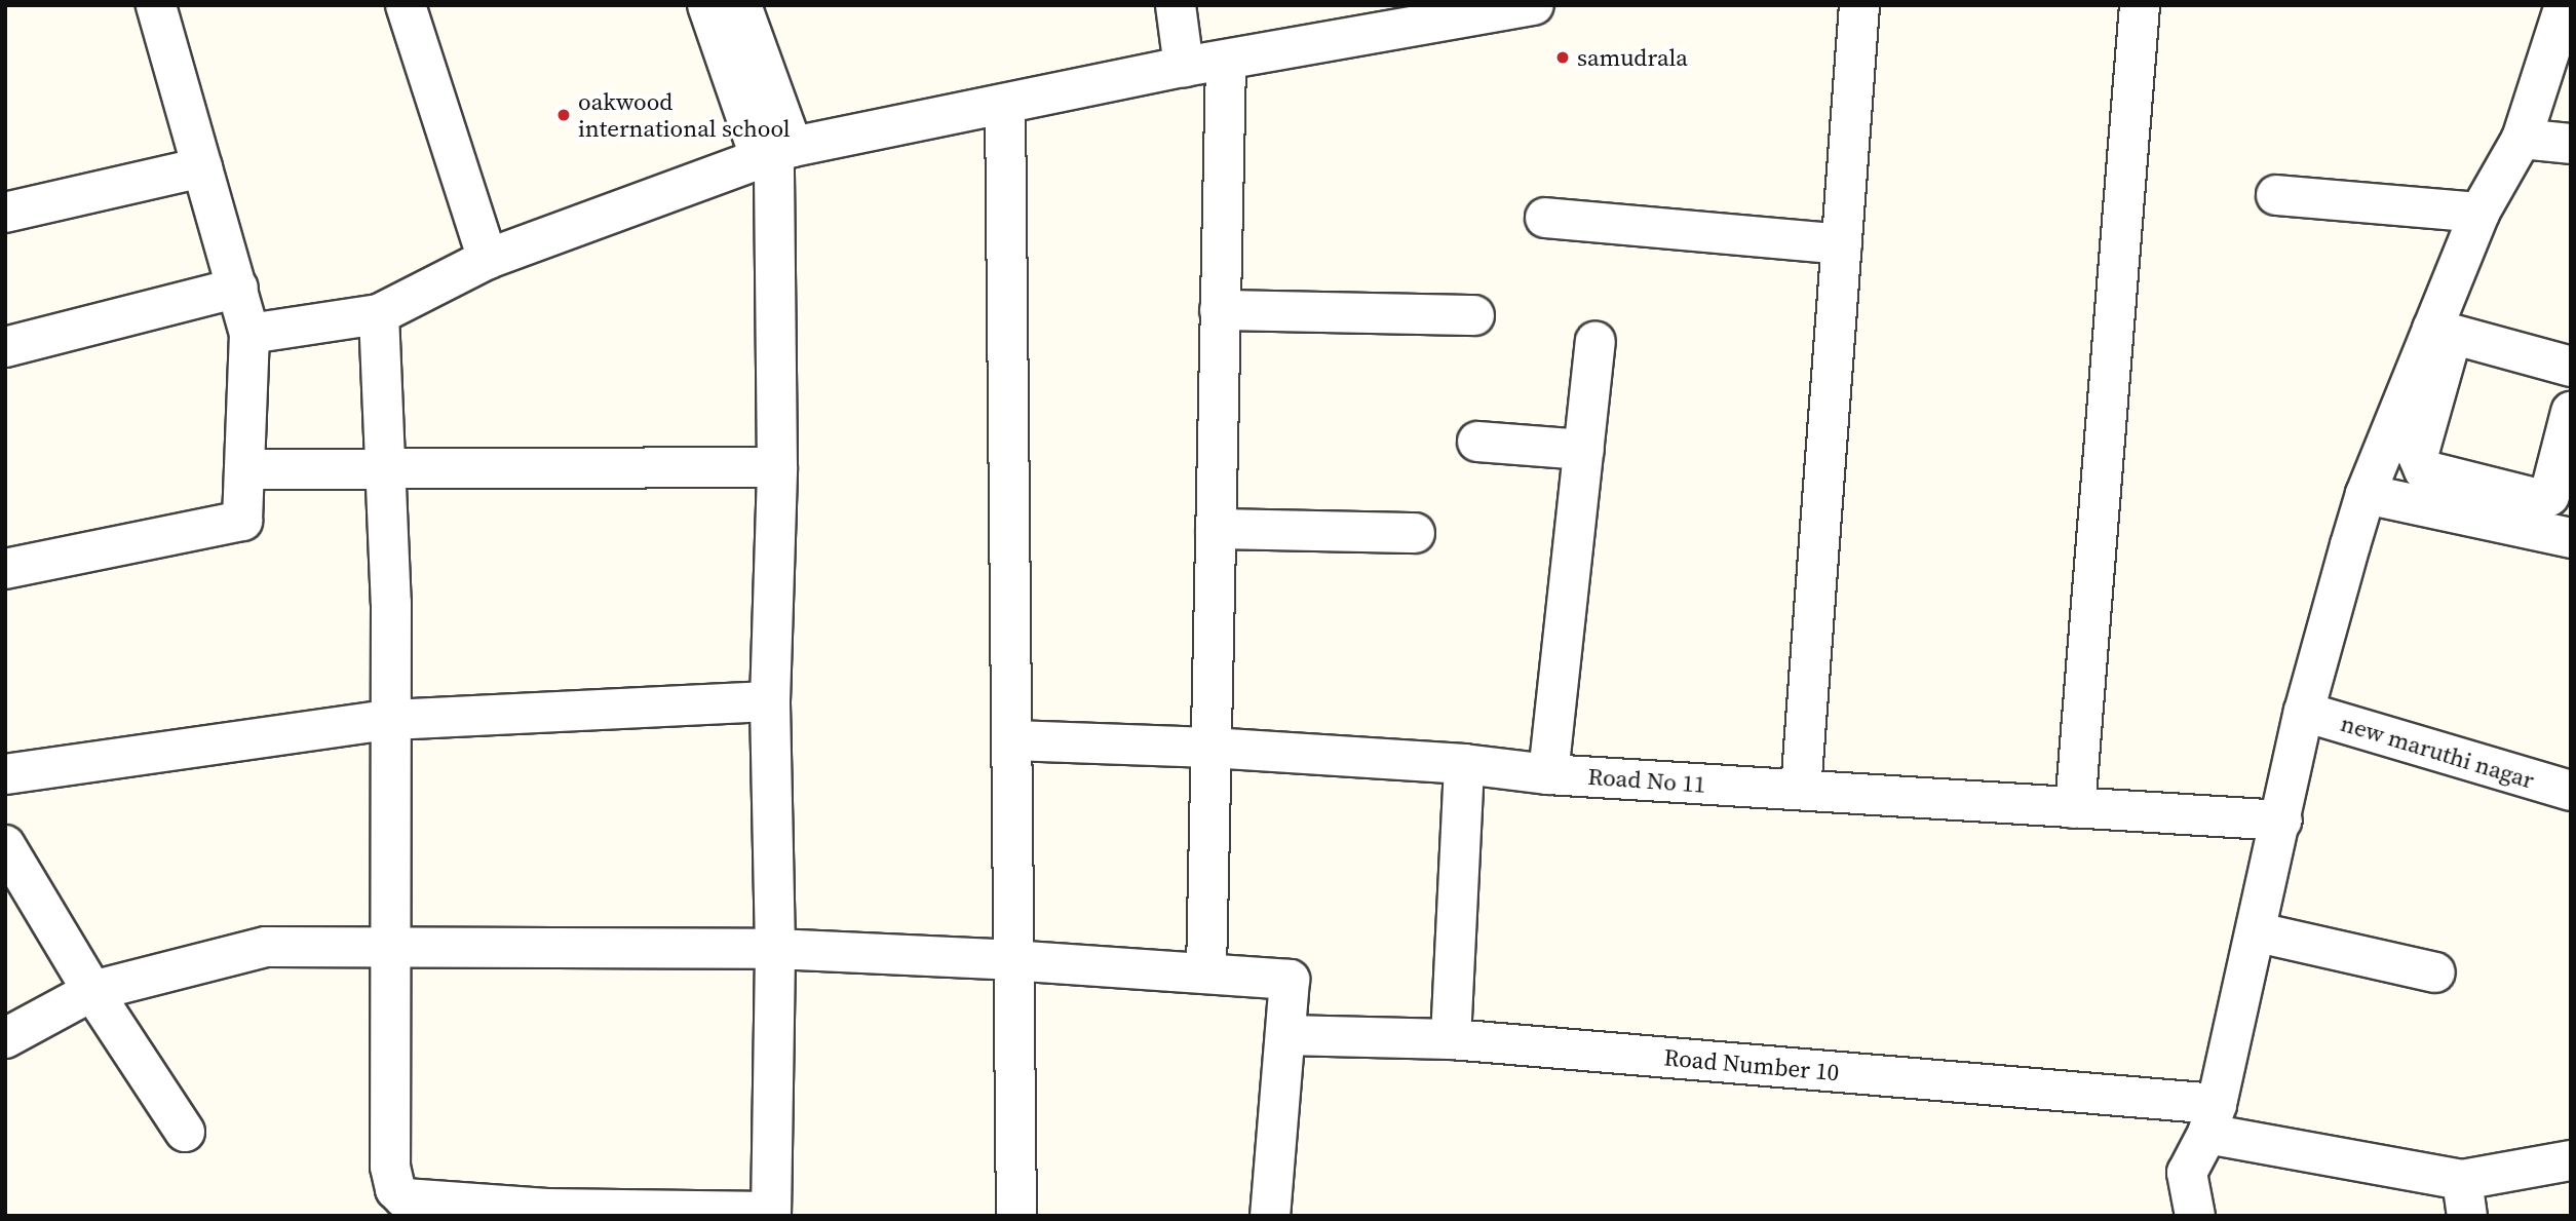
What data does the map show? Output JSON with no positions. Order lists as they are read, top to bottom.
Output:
{
  "streets": {
    "street": ["new maruthi nagar", "Road No 11", "Road Number 10"]
  },
  "places": ["samudrala", "oakwood international school"]
}
